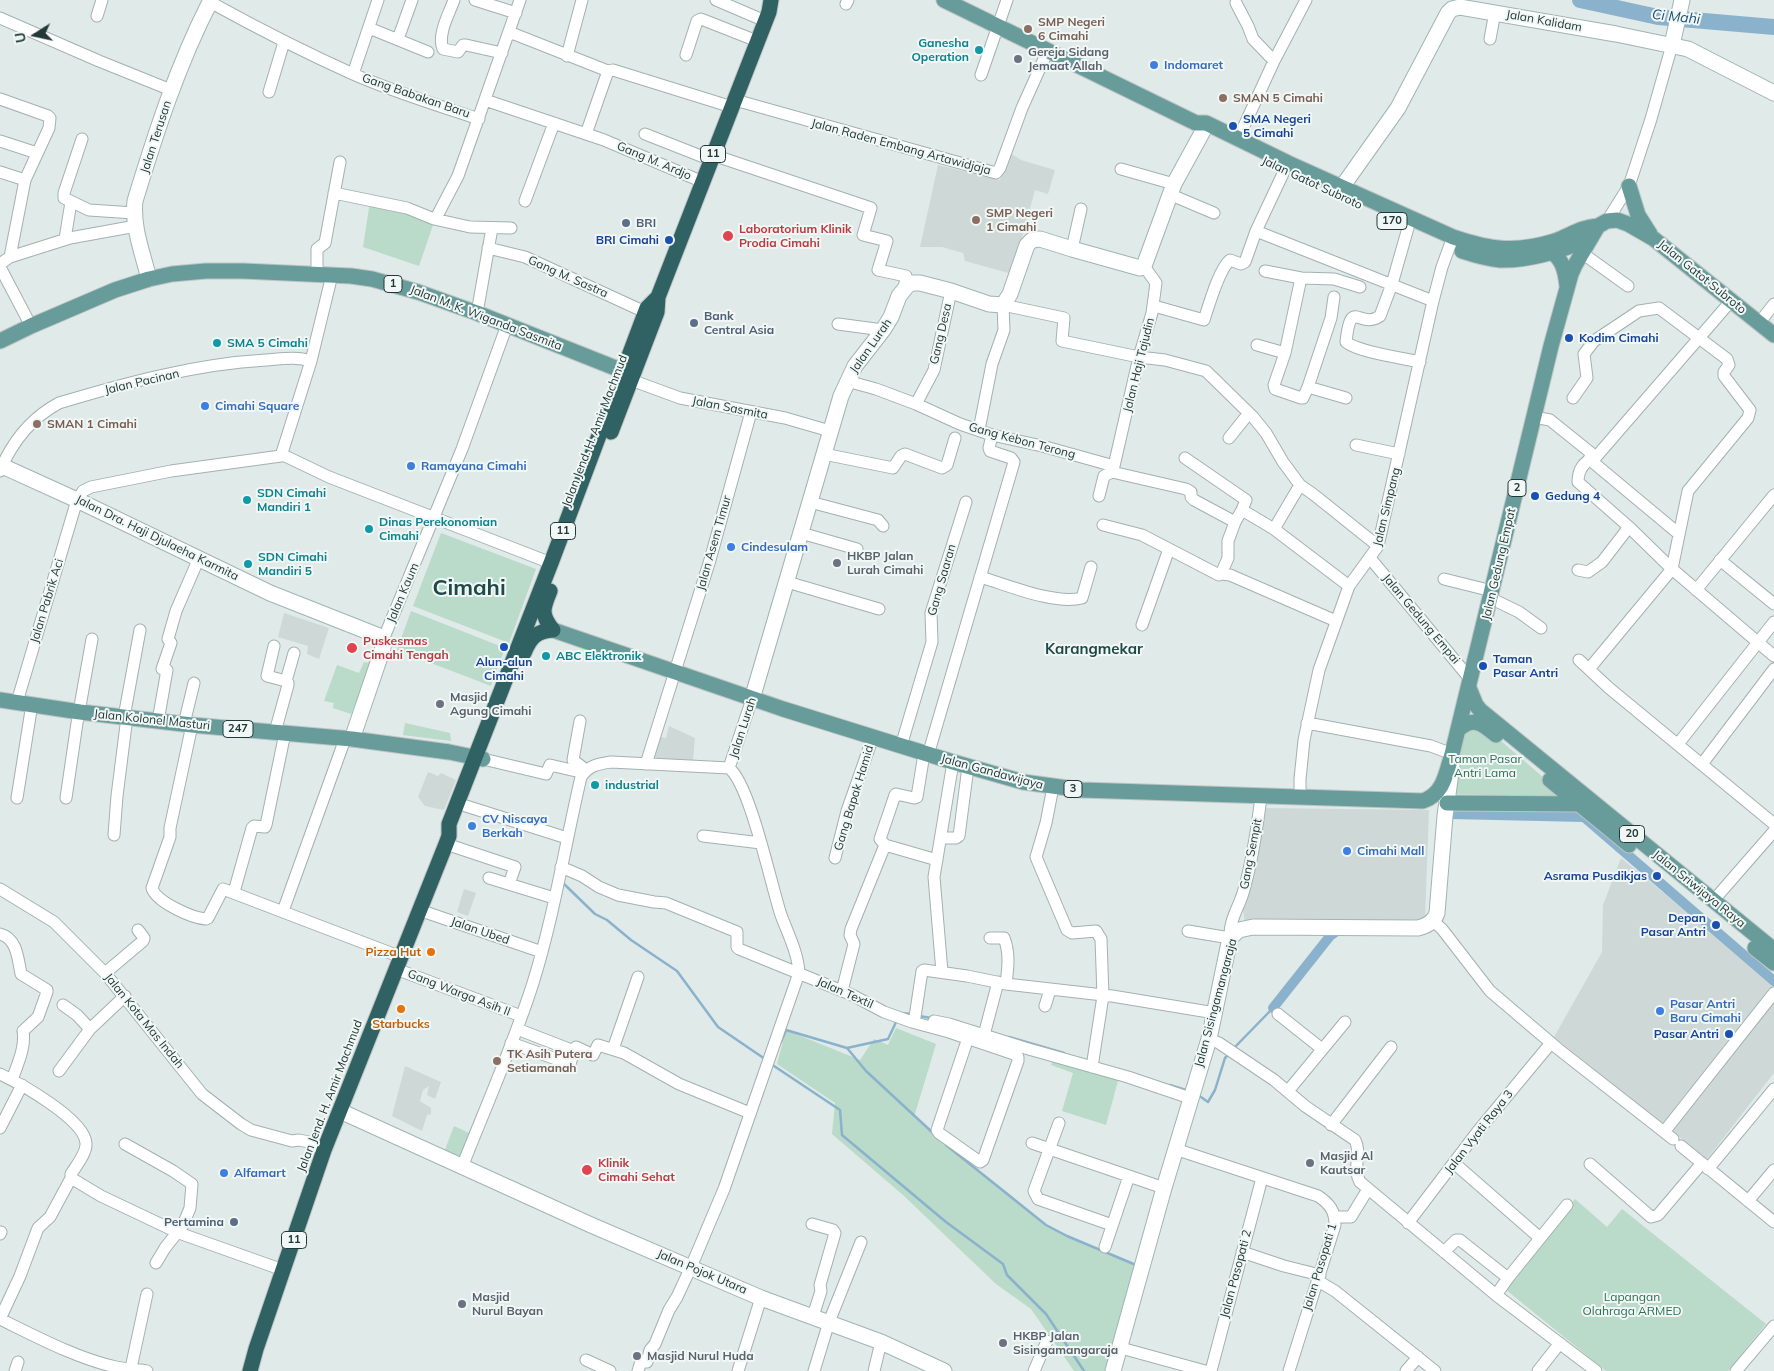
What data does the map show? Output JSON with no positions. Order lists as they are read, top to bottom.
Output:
{
  "streets": {
    "highway": ["11", "Jalan Jend. H. Amir Machmud"],
    "main road": [
      "Jalan Kalidam",
      "Jalan Terusan",
      "Jalan Gatot Subroto",
      "170",
      "1",
      "Jalan M. K. Wiganda Sasmita",
      "Jalan Lurah",
      "2",
      "Jalan Dra. Haji Djulaeha Karmita",
      "Jalan Gedung Empat",
      "Jalan Kolonel Masturi",
      "247",
      "Jalan Gandawijaya",
      "3",
      "20",
      "Jalan Sriwijaya Raya",
      "Jalan Sisingamangaraja",
      "Jalan Pojok Utara"
    ],
    "street": [
      "Gang Babakan Baru",
      "Jalan Raden Embang Artawidjaja",
      "Gang M. Ardjo",
      "Gang M. Sastra",
      "Gang Desa",
      "Jalan Haji Tajudin",
      "Jalan Pacinan",
      "Jalan Sasmita",
      "Gang Kebon Terong",
      "Jalan Simpang",
      "Jalan Asem Timur",
      "Gang Saaran",
      "Jalan Kaum",
      "Jalan Pabrik Aci",
      "Jalan Gedung Empai",
      "Gang Bapak Hamid",
      "Gang Sempit",
      "Jalan Ubed",
      "Gang Warga Asih II",
      "Jalan Textil",
      "Jalan Kota Mas Indah",
      "Jalan Vyati Raya 3",
      "Jalan Pasopati 1",
      "Jalan Pasopati 2"
    ]
  },
  "crossings": [
    ["Jalan Kalidam", "Jalan Gatot Subroto"],
    ["Gang Babakan Baru", "Jalan Terusan"],
    ["Jalan Terusan", "Jalan M. K. Wiganda Sasmita"],
    ["Jalan Raden Embang Artawidjaja", "Jalan Gatot Subroto"],
    ["Jalan Raden Embang Artawidjaja", "Jalan Jend. H. Amir Machmud"],
    ["Gang M. Ardjo", "Jalan Jend. H. Amir Machmud"],
    ["Jalan Gatot Subroto", "170"],
    ["Jalan Gatot Subroto", "Jalan Simpang"],
    ["Jalan Gatot Subroto", "Jalan Gedung Empat"],
    ["Gang M. Sastra", "Jalan Jend. H. Amir Machmud"],
    ["Jalan M. K. Wiganda Sasmita", "Jalan Sasmita"],
    ["Jalan M. K. Wiganda Sasmita", "Jalan Jend. H. Amir Machmud"],
    ["Jalan M. K. Wiganda Sasmita", "Jalan Kaum"],
    ["Gang Desa", "Gang Kebon Terong"],
    ["Jalan Lurah", "Jalan Sasmita"],
    ["Jalan Lurah", "Gang Kebon Terong"],
    ["Jalan Lurah", "Jalan Gandawijaya"],
    ["Jalan Haji Tajudin", "Gang Kebon Terong"],
    ["Jalan Pacinan", "Jalan Dra. Haji Djulaeha Karmita"],
    ["Jalan Sasmita", "Jalan Jend. H. Amir Machmud"],
    ["Jalan Sasmita", "Jalan Asem Timur"],
    ["Jalan Jend. H. Amir Machmud", "Jalan Kolonel Masturi"],
    ["Jalan Jend. H. Amir Machmud", "Jalan Gandawijaya"],
    ["Jalan Jend. H. Amir Machmud", "Jalan Ubed"],
    ["Jalan Jend. H. Amir Machmud", "Gang Warga Asih II"],
    ["Jalan Jend. H. Amir Machmud", "Jalan Kota Mas Indah"],
    ["Jalan Jend. H. Amir Machmud", "Jalan Pojok Utara"],
    ["Jalan Simpang", "Jalan Gedung Empai"],
    ["Jalan Simpang", "Jalan Gandawijaya"],
    ["Jalan Dra. Haji Djulaeha Karmita", "Jalan Kaum"],
    ["Jalan Dra. Haji Djulaeha Karmita", "Jalan Pabrik Aci"],
    ["Jalan Asem Timur", "Jalan Gandawijaya"],
    ["Jalan Gedung Empat", "Jalan Gedung Empai"],
    ["Jalan Gedung Empat", "Jalan Gandawijaya"],
    ["Jalan Gedung Empat", "Jalan Sriwijaya Raya"],
    ["Gang Saaran", "Jalan Gandawijaya"],
    ["Jalan Pabrik Aci", "Jalan Kolonel Masturi"],
    ["Jalan Gedung Empai", "Jalan Sriwijaya Raya"],
    ["Jalan Gandawijaya", "Gang Bapak Hamid"],
    ["Jalan Gandawijaya", "Gang Sempit"],
    ["Gang Sempit", "Jalan Sisingamangaraja"],
    ["Jalan Sisingamangaraja", "Jalan Pasopati 1"],
    ["Jalan Pasopati 1", "Jalan Pasopati 2"]
  ],
  "districts": ["Cimahi", "Karangmekar"],
  "water": ["Ci Mahi"],
  "parks": ["Taman Pasar Antri Lama", "Lapangan Olahraga ARMED"],
  "places": [
    "SMP Negeri 6 Cimahi",
    "Ganesha Operation",
    "Gereja Sidang Jemaat Allah",
    "Indomaret",
    "SMAN 5 Cimahi",
    "SMA Negeri 5 Cimahi",
    "SMP Negeri 1 Cimahi",
    "BRI",
    "Laboratorium Klinik Prodia Cimahi",
    "BRI Cimahi",
    "Bank Central Asia",
    "Kodim Cimahi",
    "SMA 5 Cimahi",
    "Cimahi Square",
    "SMAN 1 Cimahi",
    "Ramayana Cimahi",
    "Gedung 4",
    "SDN Cimahi Mandiri 1",
    "Dinas Perekonomian Cimahi",
    "Cindesulam",
    "HKBP Jalan Lurah Cimahi",
    "SDN Cimahi Mandiri 5",
    "Alun-alun Cimahi",
    "Puskesmas Cimahi Tengah",
    "ABC Elektronik",
    "Taman Pasar Antri",
    "Masjid Agung Cimahi",
    "industrial",
    "CV Niscaya Berkah",
    "Cimahi Mall",
    "Asrama Pusdikjas",
    "Depan Pasar Antri",
    "Pizza Hut",
    "Starbucks",
    "Pasar Antri Baru Cimahi",
    "Pasar Antri",
    "TK Asih Putera Setiamanah",
    "Masjid Al Kautsar",
    "Klinik Cimahi Sehat",
    "Alfamart",
    "Pertamina",
    "Masjid Nurul Bayan",
    "HKBP Jalan Sisingamangaraja",
    "Masjid Nurul Huda"
  ],
  "north": "left"
}
